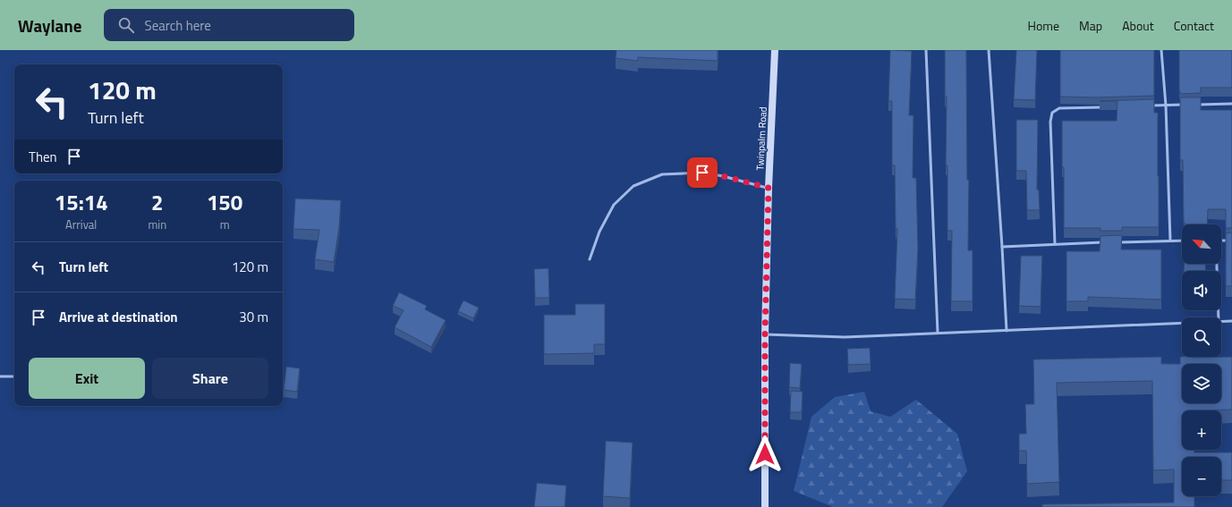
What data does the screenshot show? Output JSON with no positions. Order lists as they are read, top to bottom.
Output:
{
  "streets": {
    "main road": ["Twinpalm Road"]
  },
  "north": "top left",
  "page": {
    "header": "Waylane",
    "search": "Search here",
    "nav": [
      "Home",
      "Map",
      "About",
      "Contact"
    ],
    "turn": ["120 m", "Turn left"],
    "then": "Then",
    "eta": [
      "15:14",
      "Arrival",
      "2",
      "min",
      "150",
      "m"
    ],
    "map_buttons": ["+", "−"],
    "list": [
      {
        "name": "Turn left",
        "value": "120 m"
      },
      {
        "name": "Arrive at destination",
        "value": "30 m"
      }
    ],
    "buttons": ["Exit", "Share"]
  }
}
